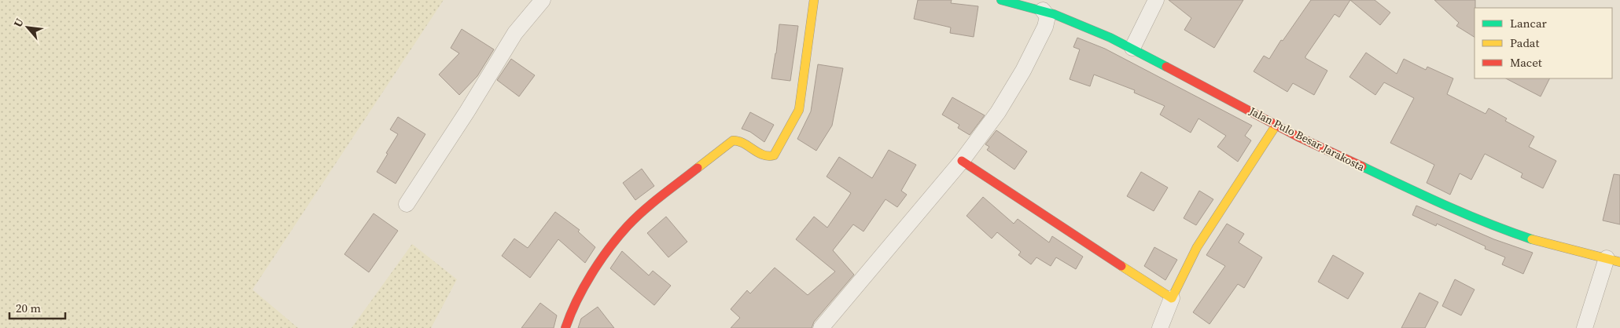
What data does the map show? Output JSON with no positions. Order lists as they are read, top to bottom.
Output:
{
  "streets": {
    "street": ["Jalan Pulo Besar Jarakosta"]
  },
  "legend": ["Lancar", "Padat", "Macet"],
  "scale_bar": "20 m",
  "north": "top left"
}
